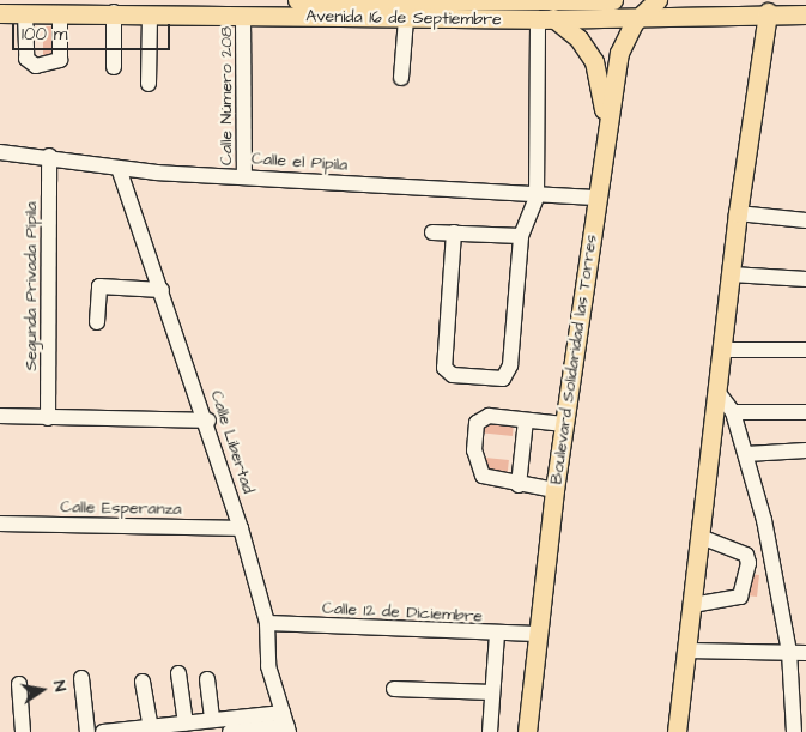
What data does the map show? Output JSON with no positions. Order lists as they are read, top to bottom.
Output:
{
  "streets": {
    "main road": ["Avenida 16 de Septiembre", "Boulevard Solidaridad las Torres"],
    "street": [
      "Calle Número 208",
      "Calle el Pípila",
      "Segunda Privada Pípila",
      "Calle Libertad",
      "Calle Esperanza",
      "Calle 12 de Diciembre"
    ]
  },
  "crossings": [
    ["Avenida 16 de Septiembre", "Calle Número 208"],
    ["Avenida 16 de Septiembre", "Boulevard Solidaridad las Torres"],
    ["Calle Número 208", "Calle el Pípila"],
    ["Calle el Pípila", "Segunda Privada Pípila"],
    ["Calle el Pípila", "Boulevard Solidaridad las Torres"],
    ["Calle el Pípila", "Calle Libertad"],
    ["Boulevard Solidaridad las Torres", "Calle 12 de Diciembre"],
    ["Calle Libertad", "Calle Esperanza"],
    ["Calle Libertad", "Calle 12 de Diciembre"]
  ],
  "scale_bar": "100 m",
  "north": "right"
}
